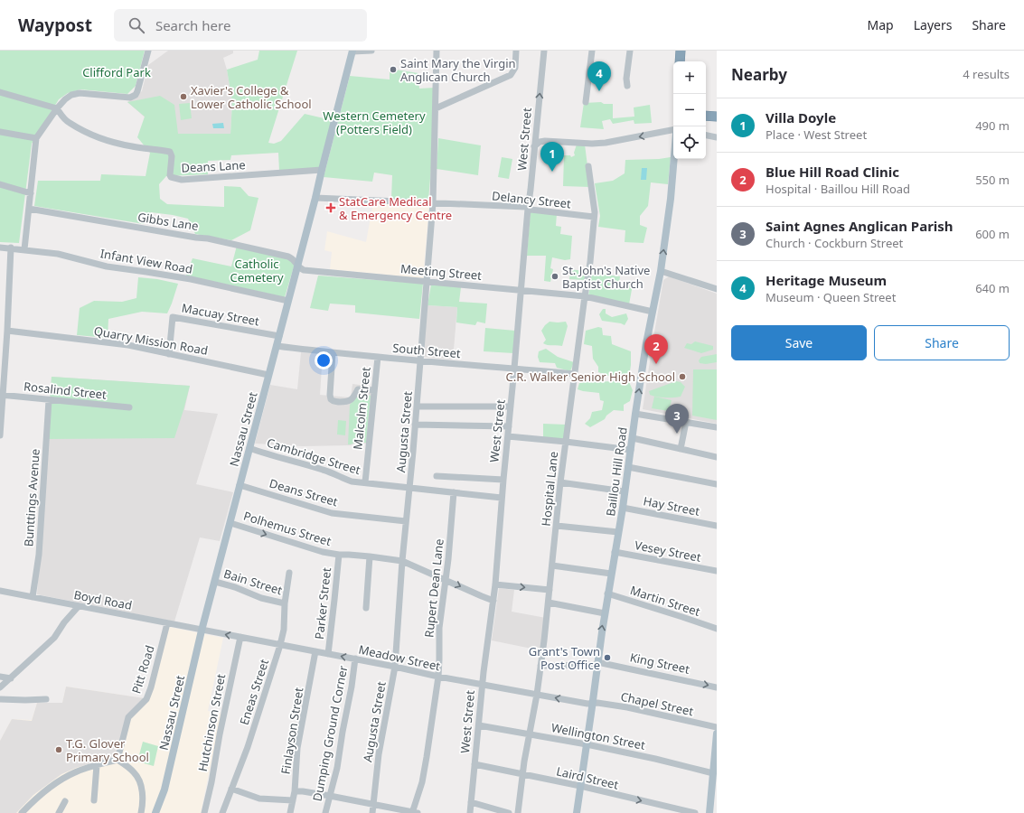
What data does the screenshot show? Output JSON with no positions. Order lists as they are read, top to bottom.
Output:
{
  "streets": {
    "main road": ["Nassau Street", "Baillou Hill Road"],
    "street": [
      "West Street",
      "Deans Lane",
      "Delancy Street",
      "Gibbs Lane",
      "Infant View Road",
      "Meeting Street",
      "Macuay Street",
      "Quarry Mission Road",
      "South Street",
      "Rosalind Street",
      "Malcolm Street",
      "Augusta Street",
      "Cambridge Street",
      "Hospital Lane",
      "Deans Street",
      "Bunttings Avenue",
      "Hay Street",
      "Polhemus Street",
      "Vesey Street",
      "Bain Street",
      "Rupert Dean Lane",
      "Boyd Road",
      "Martin Street",
      "Parker Street",
      "Meadow Street",
      "King Street",
      "Pitt Road",
      "Eneas Street",
      "Chapel Street",
      "Hutchinson Street",
      "Finlayson Street",
      "Dumping Ground Corner",
      "Wellington Street",
      "Laird Street"
    ]
  },
  "crossings": [
    ["West Street", "Delancy Street"],
    ["West Street", "Meeting Street"],
    ["West Street", "South Street"],
    ["West Street", "Cambridge Street"],
    ["West Street", "Polhemus Street"],
    ["West Street", "Meadow Street"],
    ["West Street", "Wellington Street"],
    ["West Street", "Laird Street"],
    ["Deans Lane", "Nassau Street"],
    ["Delancy Street", "Nassau Street"],
    ["Delancy Street", "Augusta Street"],
    ["Delancy Street", "Hospital Lane"],
    ["Gibbs Lane", "Meeting Street"],
    ["Gibbs Lane", "Nassau Street"],
    ["Infant View Road", "Nassau Street"],
    ["Meeting Street", "Nassau Street"],
    ["Meeting Street", "Augusta Street"],
    ["Meeting Street", "Baillou Hill Road"],
    ["Meeting Street", "Hospital Lane"],
    ["Macuay Street", "Quarry Mission Road"],
    ["Macuay Street", "Nassau Street"],
    ["Quarry Mission Road", "Nassau Street"],
    ["South Street", "Malcolm Street"],
    ["South Street", "Nassau Street"],
    ["South Street", "Augusta Street"],
    ["South Street", "Hospital Lane"],
    ["Rosalind Street", "Bunttings Avenue"],
    ["Malcolm Street", "Cambridge Street"],
    ["Nassau Street", "Cambridge Street"],
    ["Nassau Street", "Deans Street"],
    ["Nassau Street", "Polhemus Street"],
    ["Nassau Street", "Bain Street"],
    ["Nassau Street", "Boyd Road"],
    ["Nassau Street", "Meadow Street"],
    ["Augusta Street", "Cambridge Street"],
    ["Augusta Street", "Deans Street"],
    ["Augusta Street", "Polhemus Street"],
    ["Augusta Street", "Meadow Street"],
    ["Cambridge Street", "Rupert Dean Lane"],
    ["Baillou Hill Road", "Hay Street"],
    ["Baillou Hill Road", "Vesey Street"],
    ["Baillou Hill Road", "Martin Street"],
    ["Baillou Hill Road", "Meadow Street"],
    ["Baillou Hill Road", "King Street"],
    ["Baillou Hill Road", "Chapel Street"],
    ["Baillou Hill Road", "Wellington Street"],
    ["Baillou Hill Road", "Laird Street"],
    ["Hospital Lane", "Meadow Street"],
    ["Hospital Lane", "King Street"],
    ["Hospital Lane", "Wellington Street"],
    ["Hospital Lane", "Laird Street"],
    ["Bunttings Avenue", "Boyd Road"],
    ["Polhemus Street", "Rupert Dean Lane"],
    ["Polhemus Street", "Parker Street"],
    ["Bain Street", "Eneas Street"],
    ["Rupert Dean Lane", "Meadow Street"],
    ["Boyd Road", "Meadow Street"],
    ["Boyd Road", "Pitt Road"],
    ["Parker Street", "Meadow Street"],
    ["Meadow Street", "Eneas Street"],
    ["Meadow Street", "Chapel Street"],
    ["Meadow Street", "Hutchinson Street"],
    ["Meadow Street", "Finlayson Street"],
    ["Meadow Street", "Dumping Ground Corner"]
  ],
  "one_way": [
    "Baillou Hill Road",
    "Polhemus Street",
    "King Street",
    "Laird Street"
  ],
  "parks": ["Clifford Park", "Western Cemetery (Potters Field)", "Catholic Cemetery"],
  "places": {
    "other": [
      "Saint Mary the Virgin Anglican Church",
      "Xavier's College & Lower Catholic School",
      "St. John's Native Baptist Church",
      "C.R. Walker Senior High School",
      "Grant's Town Post Office",
      "T.G. Glover Primary School"
    ],
    "health": ["StatCare Medical & Emergency Centre"]
  },
  "page": {
    "header": "Waypost",
    "search": "Search here",
    "nav": ["Map", "Layers", "Share"],
    "heading": ["Nearby", "4 results"],
    "map_buttons": ["+", "−"],
    "pins": [
      "4",
      "1",
      "2",
      "3"
    ],
    "list": [
      {
        "mark": "1",
        "name": "Villa Doyle",
        "note": "Place · West Street",
        "value": "490 m"
      },
      {
        "mark": "2",
        "name": "Blue Hill Road Clinic",
        "note": "Hospital · Baillou Hill Road",
        "value": "550 m"
      },
      {
        "mark": "3",
        "name": "Saint Agnes Anglican Parish",
        "note": "Church · Cockburn Street",
        "value": "600 m"
      },
      {
        "mark": "4",
        "name": "Heritage Museum",
        "note": "Museum · Queen Street",
        "value": "640 m"
      }
    ],
    "buttons": ["Save", "Share"]
  }
}
